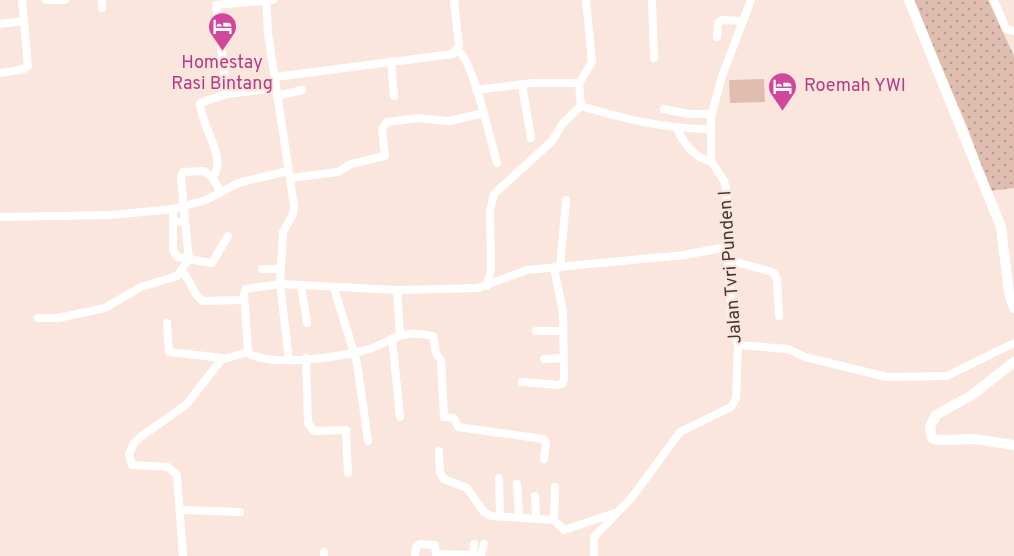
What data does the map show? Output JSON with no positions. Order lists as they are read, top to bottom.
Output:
{
  "streets": {
    "street": ["Jalan Tvri Punden I"]
  },
  "places": {
    "hotel": ["Homestay Rasi Bintang", "Roemah YWI"]
  }
}
